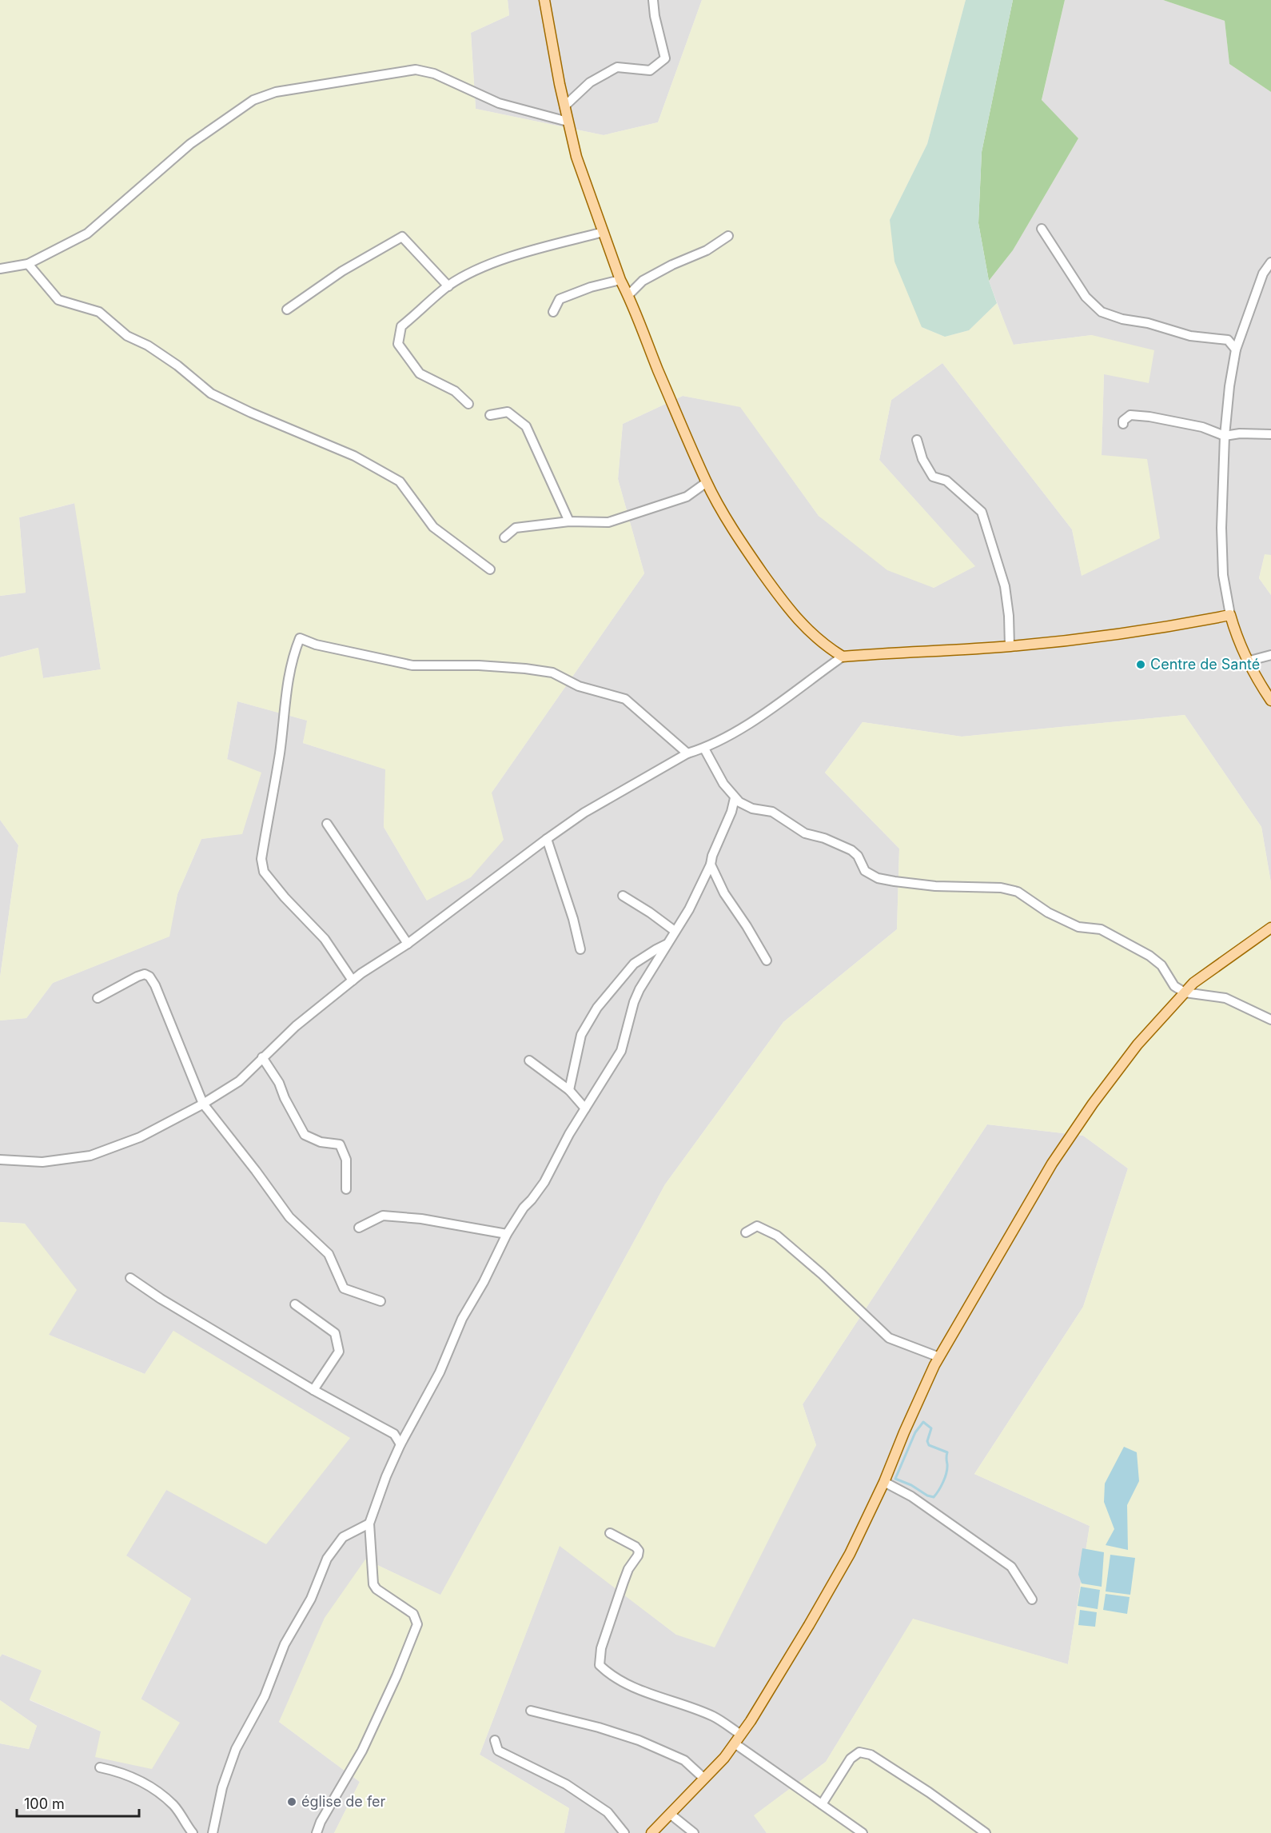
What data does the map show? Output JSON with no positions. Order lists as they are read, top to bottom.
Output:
{
  "places": ["Centre de Santé", "église de fer"],
  "scale_bar": "100 m"
}
